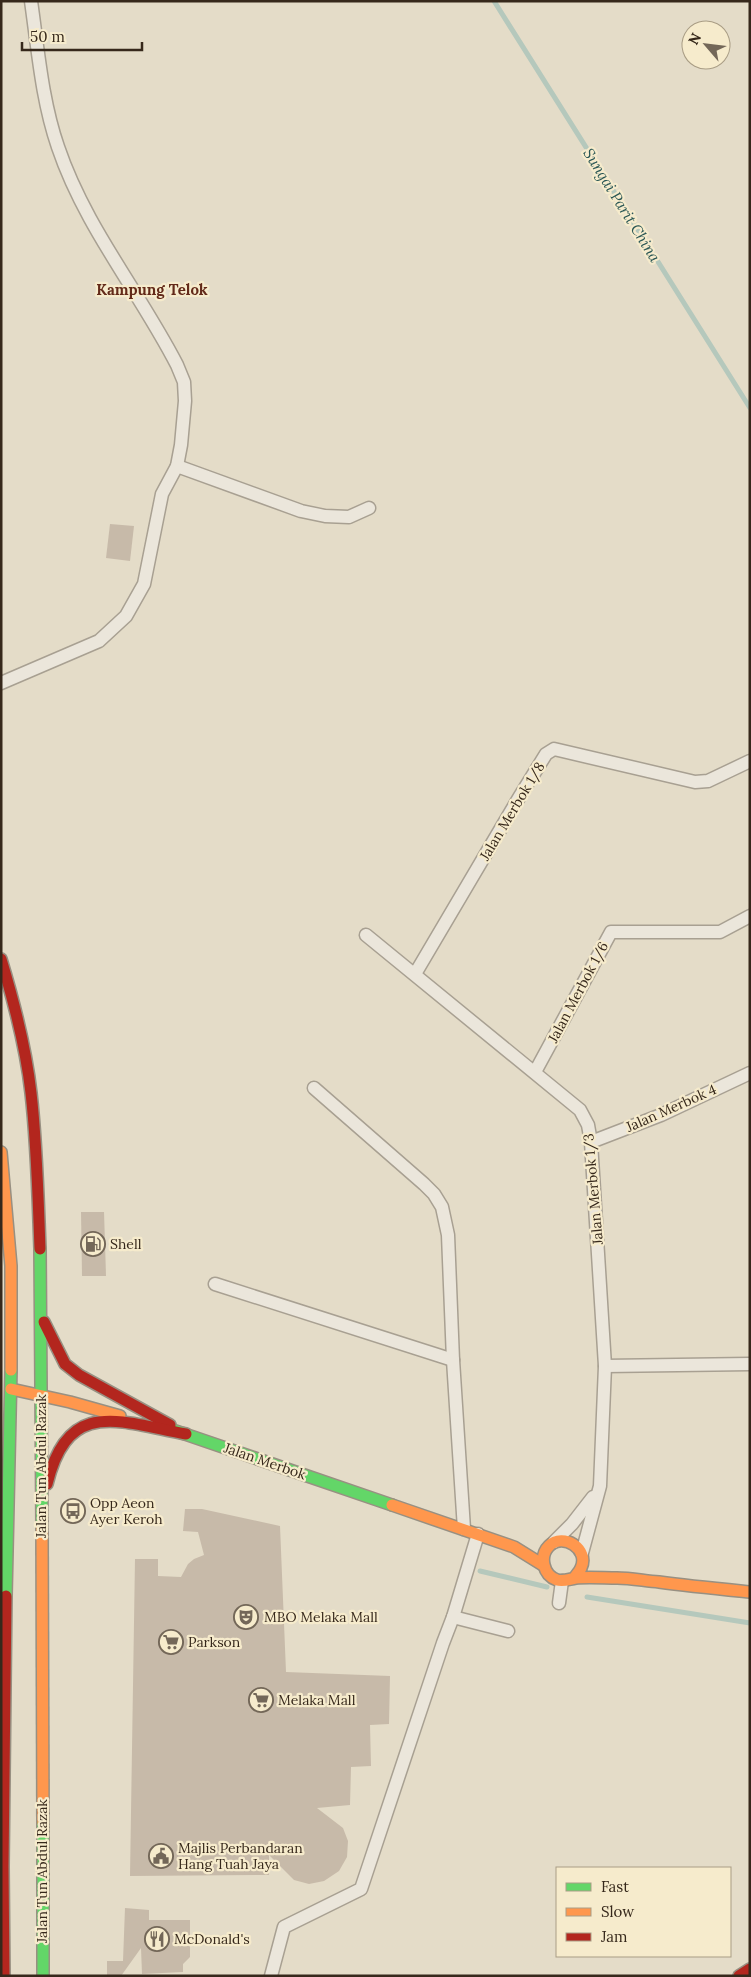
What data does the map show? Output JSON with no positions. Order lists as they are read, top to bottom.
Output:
{
  "streets": {
    "main road": ["Jalan Merbok", "Jalan Tun Abdul Razak"],
    "street": [
      "Jalan Merbok 1/8",
      "Jalan Merbok 1/6",
      "Jalan Merbok 4",
      "Jalan Merbok 1/3"
    ]
  },
  "crossings": [
    ["Jalan Merbok 1/8", "Jalan Merbok 1/3"],
    ["Jalan Merbok 1/6", "Jalan Merbok 1/3"],
    ["Jalan Merbok 4", "Jalan Merbok 1/3"],
    ["Jalan Merbok 1/3", "Jalan Merbok"],
    ["Jalan Merbok", "Jalan Tun Abdul Razak"]
  ],
  "districts": ["Kampung Telok"],
  "water": ["Sungai Parit China"],
  "places": {
    "fuel station": ["Shell"],
    "bus stop": ["Opp Aeon Ayer Keroh"],
    "theatre": ["MBO Melaka Mall"],
    "supermarket": ["Parkson", "Melaka Mall"],
    "public building": ["Majlis Perbandaran Hang Tuah Jaya"],
    "restaurant": ["McDonald's"]
  },
  "legend": ["Fast", "Slow", "Jam"],
  "scale_bar": "50 m",
  "north": "top left"
}
